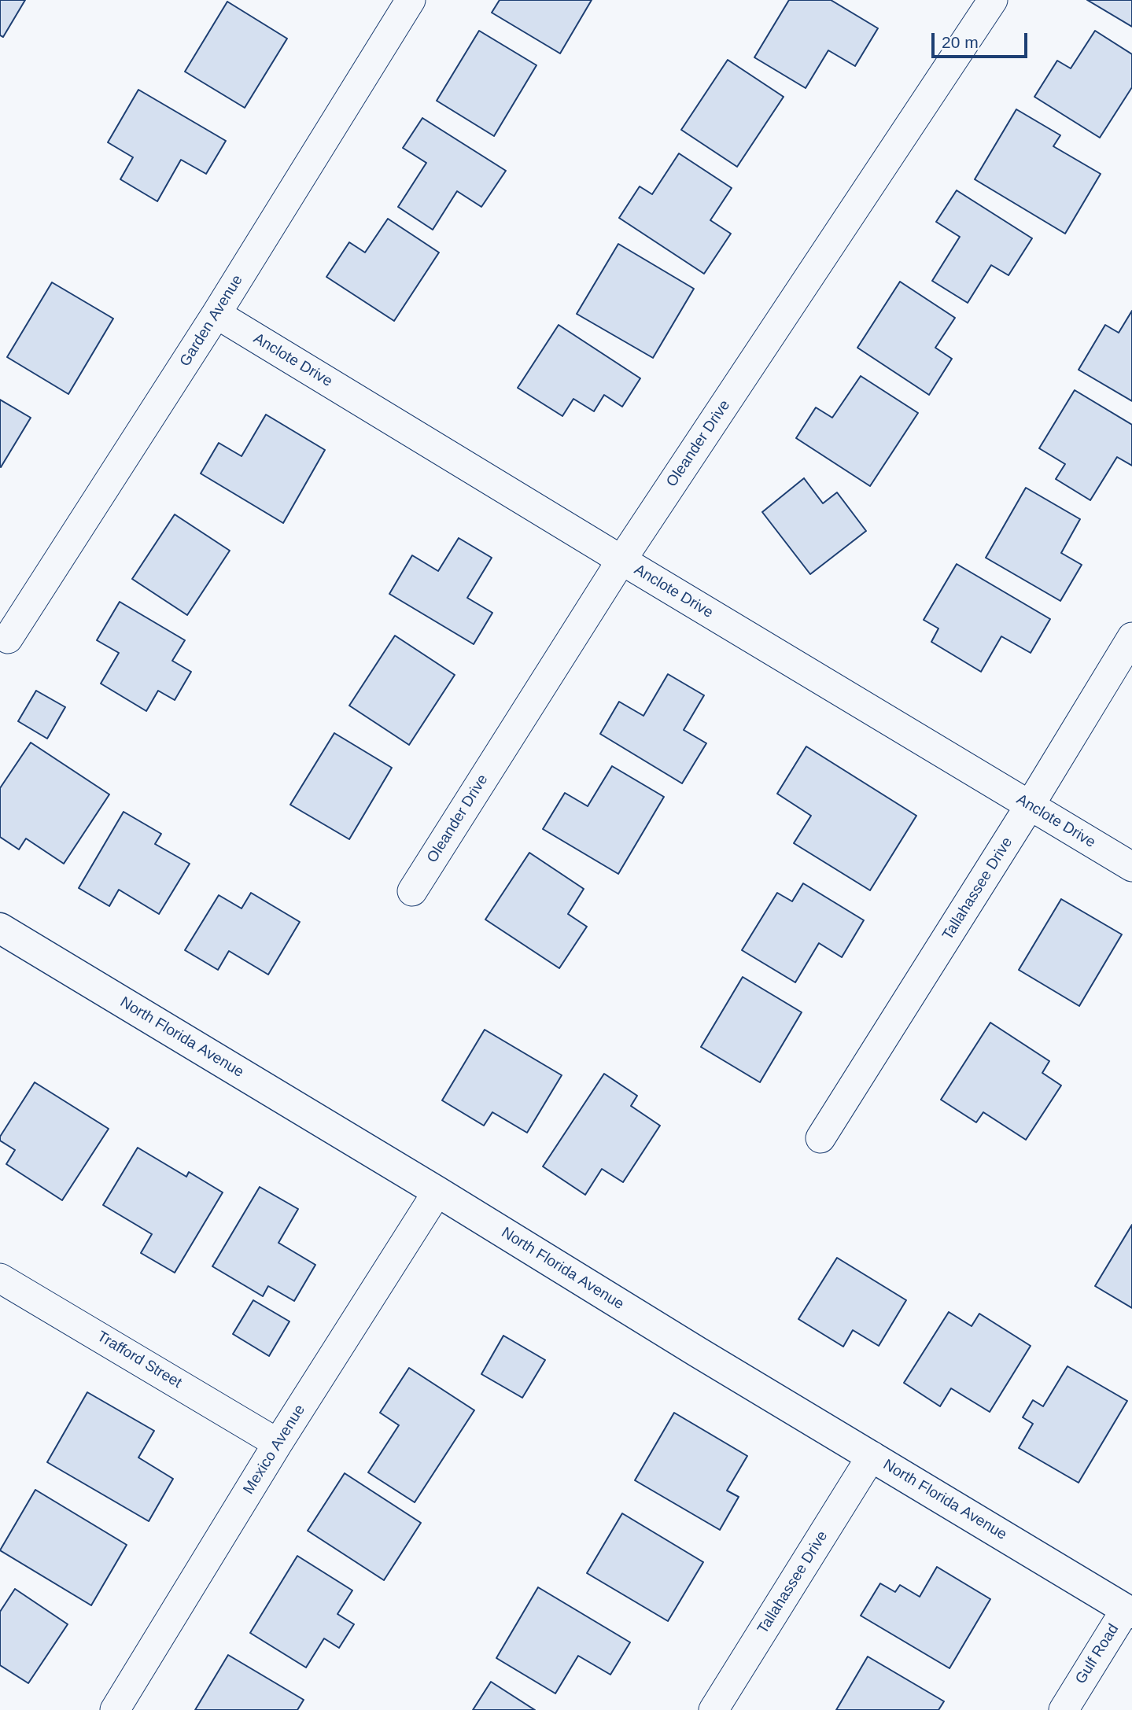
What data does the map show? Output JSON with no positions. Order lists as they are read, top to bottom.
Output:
{
  "streets": {
    "street": [
      "Garden Avenue",
      "Anclote Drive",
      "Oleander Drive",
      "Tallahassee Drive",
      "North Florida Avenue",
      "Trafford Street",
      "Mexico Avenue",
      "Gulf Road"
    ]
  },
  "crossings": [
    ["Garden Avenue", "Anclote Drive"],
    ["Anclote Drive", "Oleander Drive"],
    ["Anclote Drive", "Tallahassee Drive"],
    ["Tallahassee Drive", "North Florida Avenue"],
    ["North Florida Avenue", "Mexico Avenue"],
    ["North Florida Avenue", "Gulf Road"],
    ["Trafford Street", "Mexico Avenue"]
  ],
  "scale_bar": "20 m"
}
